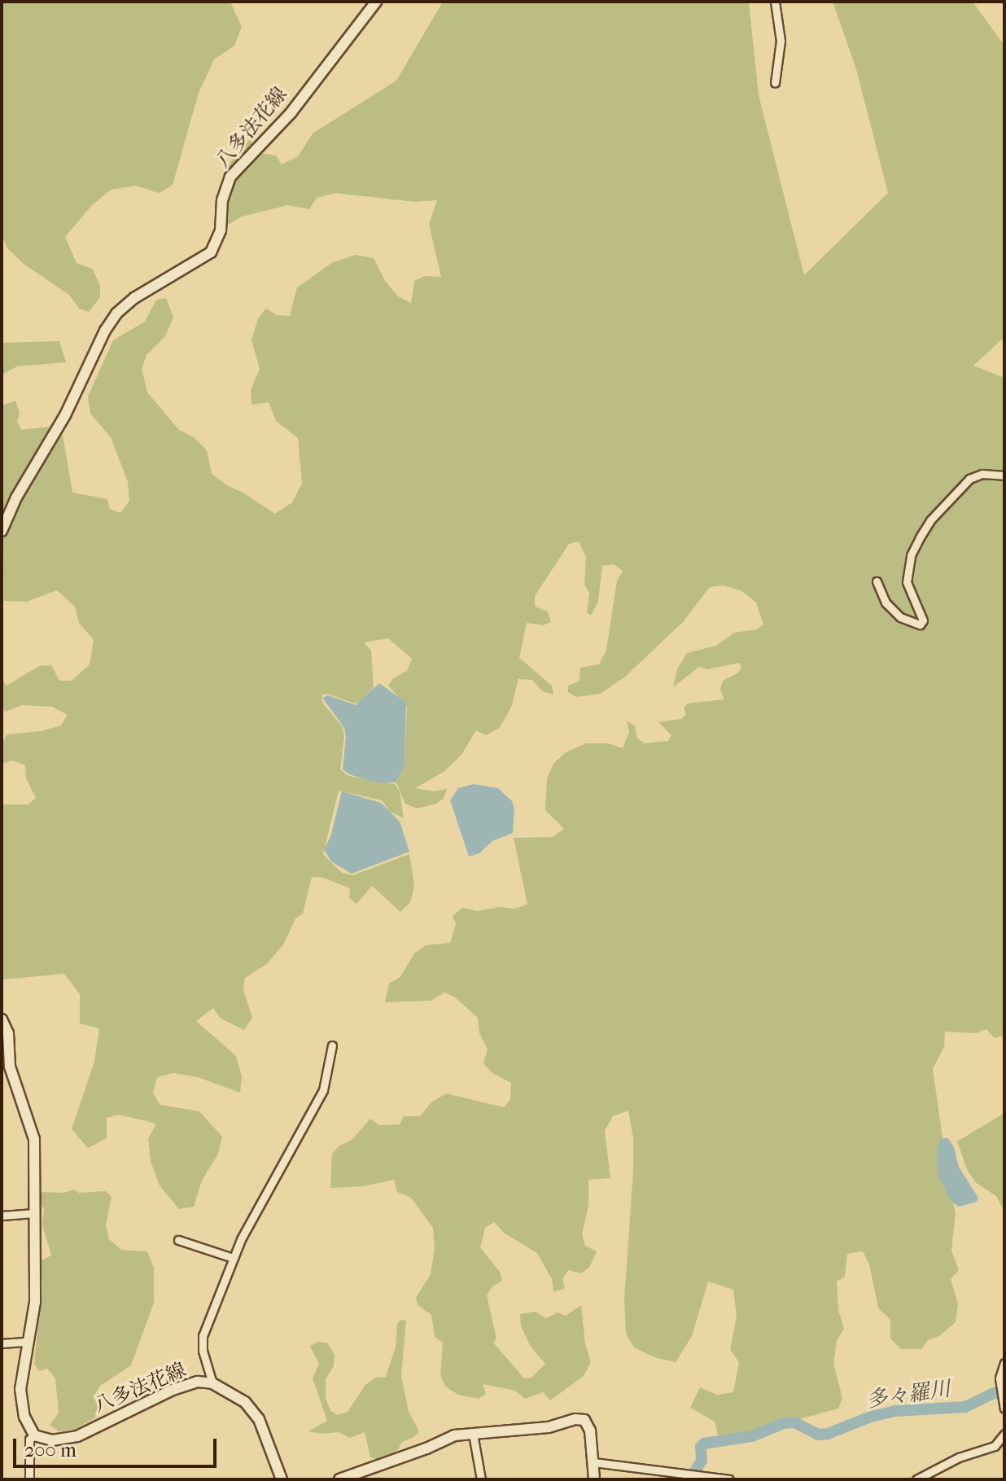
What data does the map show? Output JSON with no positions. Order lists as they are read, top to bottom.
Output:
{
  "streets": {
    "main road": ["八多法花線"]
  },
  "water": ["多々羅川"],
  "scale_bar": "200 m"
}
